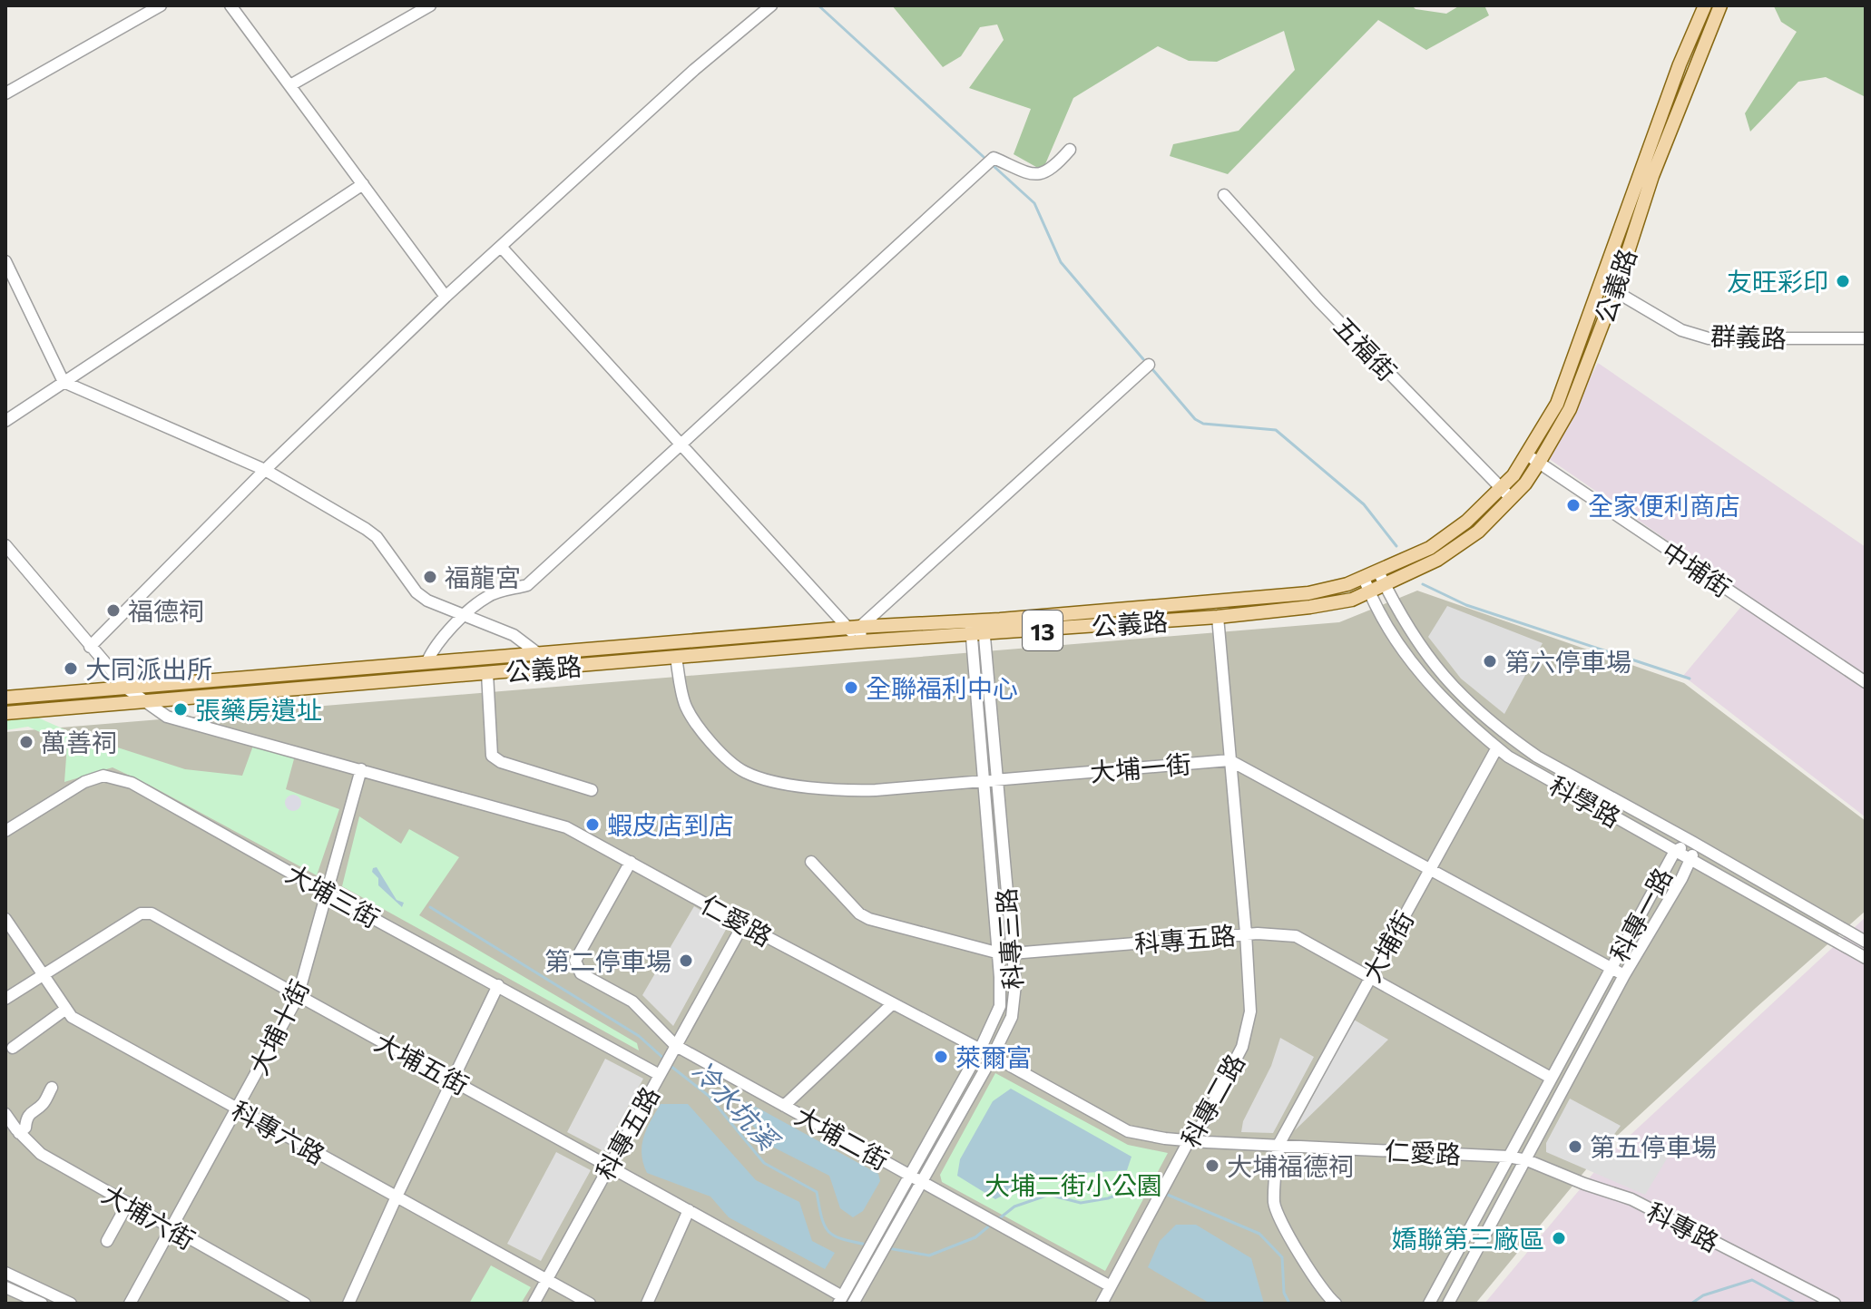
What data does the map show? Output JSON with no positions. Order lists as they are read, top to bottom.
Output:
{
  "streets": {
    "main road": ["公義路", "13"],
    "street": [
      "群義路",
      "五福街",
      "中埔街",
      "大埔一街",
      "科學路",
      "大埔三街",
      "科專一路",
      "仁愛路",
      "科專三路",
      "科專五路",
      "大埔街",
      "大埔十街",
      "大埔五街",
      "科專二路",
      "科專六路",
      "大埔二街",
      "大埔六街",
      "科專路"
    ]
  },
  "crossings": [
    ["公義路", "群義路"],
    ["公義路", "五福街"],
    ["公義路", "中埔街"],
    ["公義路", "大埔一街"],
    ["公義路", "科學路"],
    ["公義路", "仁愛路"],
    ["公義路", "科專三路"],
    ["公義路", "科專二路"],
    ["大埔一街", "科專三路"],
    ["大埔一街", "科專二路"],
    ["科學路", "科專一路"],
    ["科學路", "大埔街"],
    ["大埔三街", "科專五路"],
    ["大埔三街", "大埔十街"],
    ["科專一路", "仁愛路"],
    ["科專一路", "科專五路"],
    ["科專一路", "科專路"],
    ["仁愛路", "科專三路"],
    ["仁愛路", "科專五路"],
    ["仁愛路", "大埔街"],
    ["仁愛路", "大埔十街"],
    ["仁愛路", "科專二路"],
    ["仁愛路", "大埔二街"],
    ["仁愛路", "科專路"],
    ["科專三路", "科專五路"],
    ["科專三路", "大埔五街"],
    ["科專三路", "大埔二街"],
    ["科專五路", "大埔街"],
    ["科專五路", "大埔五街"],
    ["科專五路", "科專二路"],
    ["科專五路", "科專六路"],
    ["科專五路", "大埔二街"],
    ["大埔十街", "大埔五街"],
    ["大埔十街", "科專六路"],
    ["大埔十街", "大埔六街"],
    ["大埔五街", "科專六路"],
    ["科專二路", "大埔二街"]
  ],
  "water": ["冷水坑溪"],
  "parks": ["大埔二街小公園"],
  "places": [
    "友旺彩印",
    "全家便利商店",
    "福龍宮",
    "福德祠",
    "第六停車場",
    "大同派出所",
    "全聯福利中心",
    "張藥房遺址",
    "萬善祠",
    "蝦皮店到店",
    "第二停車場",
    "萊爾富",
    "第五停車場",
    "大埔福德祠",
    "嬌聯第三廠區"
  ]
}
